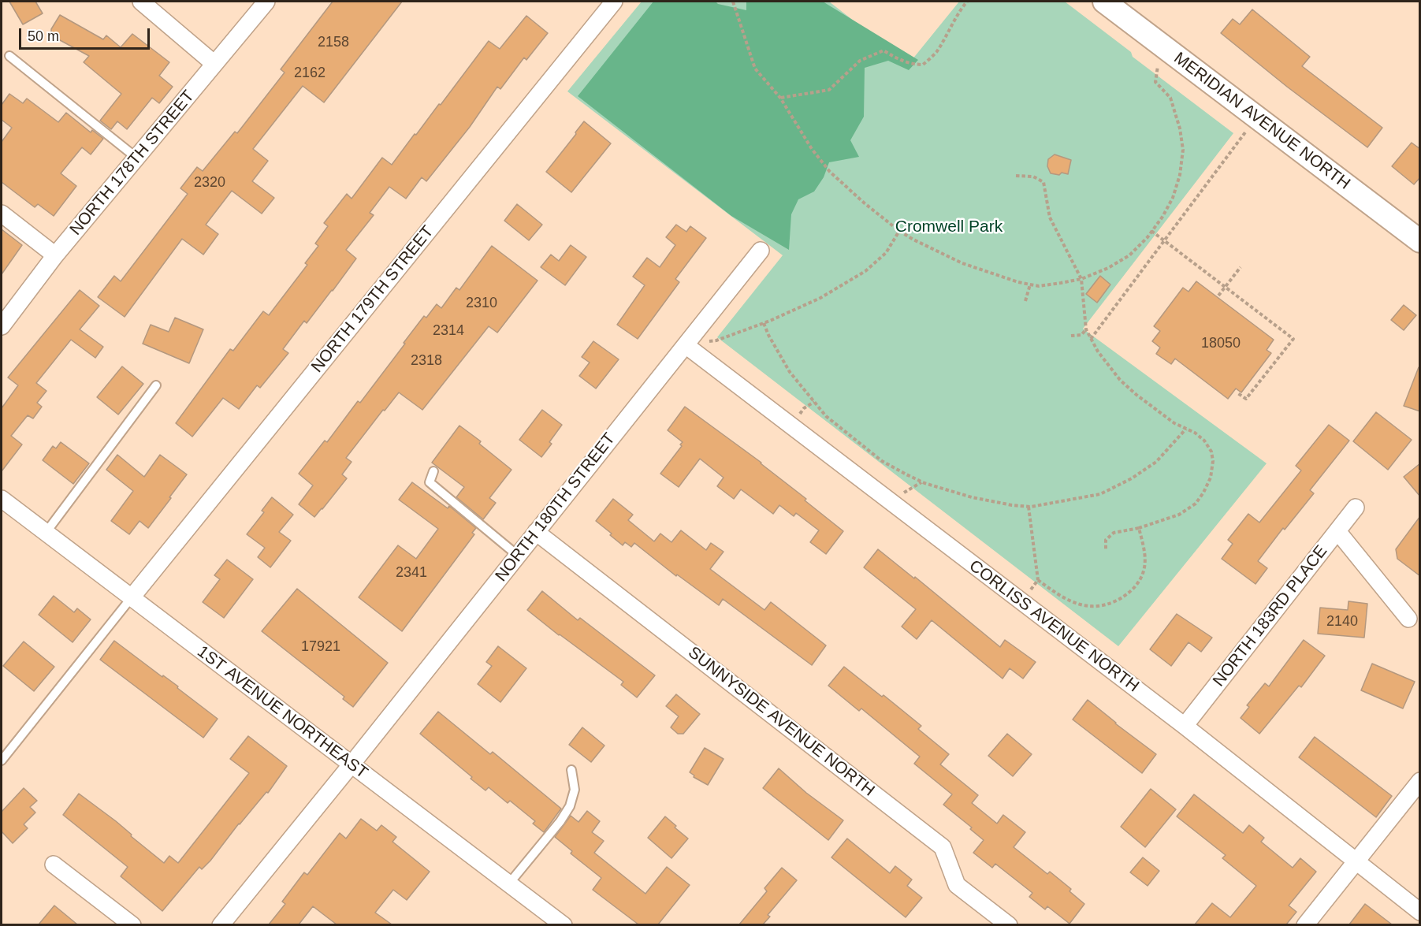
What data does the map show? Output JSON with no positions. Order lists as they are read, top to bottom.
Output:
{
  "streets": {
    "street": [
      "MERIDIAN AVENUE NORTH",
      "NORTH 178TH STREET",
      "NORTH 179TH STREET",
      "NORTH 180TH STREET",
      "NORTH 183RD PLACE",
      "CORLISS AVENUE NORTH",
      "1ST AVENUE NORTHEAST",
      "SUNNYSIDE AVENUE NORTH"
    ]
  },
  "crossings": [
    ["NORTH 179TH STREET", "1ST AVENUE NORTHEAST"],
    ["NORTH 180TH STREET", "CORLISS AVENUE NORTH"],
    ["NORTH 180TH STREET", "1ST AVENUE NORTHEAST"],
    ["NORTH 180TH STREET", "SUNNYSIDE AVENUE NORTH"],
    ["NORTH 183RD PLACE", "CORLISS AVENUE NORTH"]
  ],
  "parks": ["Cromwell Park"],
  "house_numbers": [
    "2158",
    "2162",
    "2320",
    "2310",
    "2314",
    "18050",
    "2318",
    "2341",
    "2140",
    "17921"
  ],
  "scale_bar": "50 m"
}
